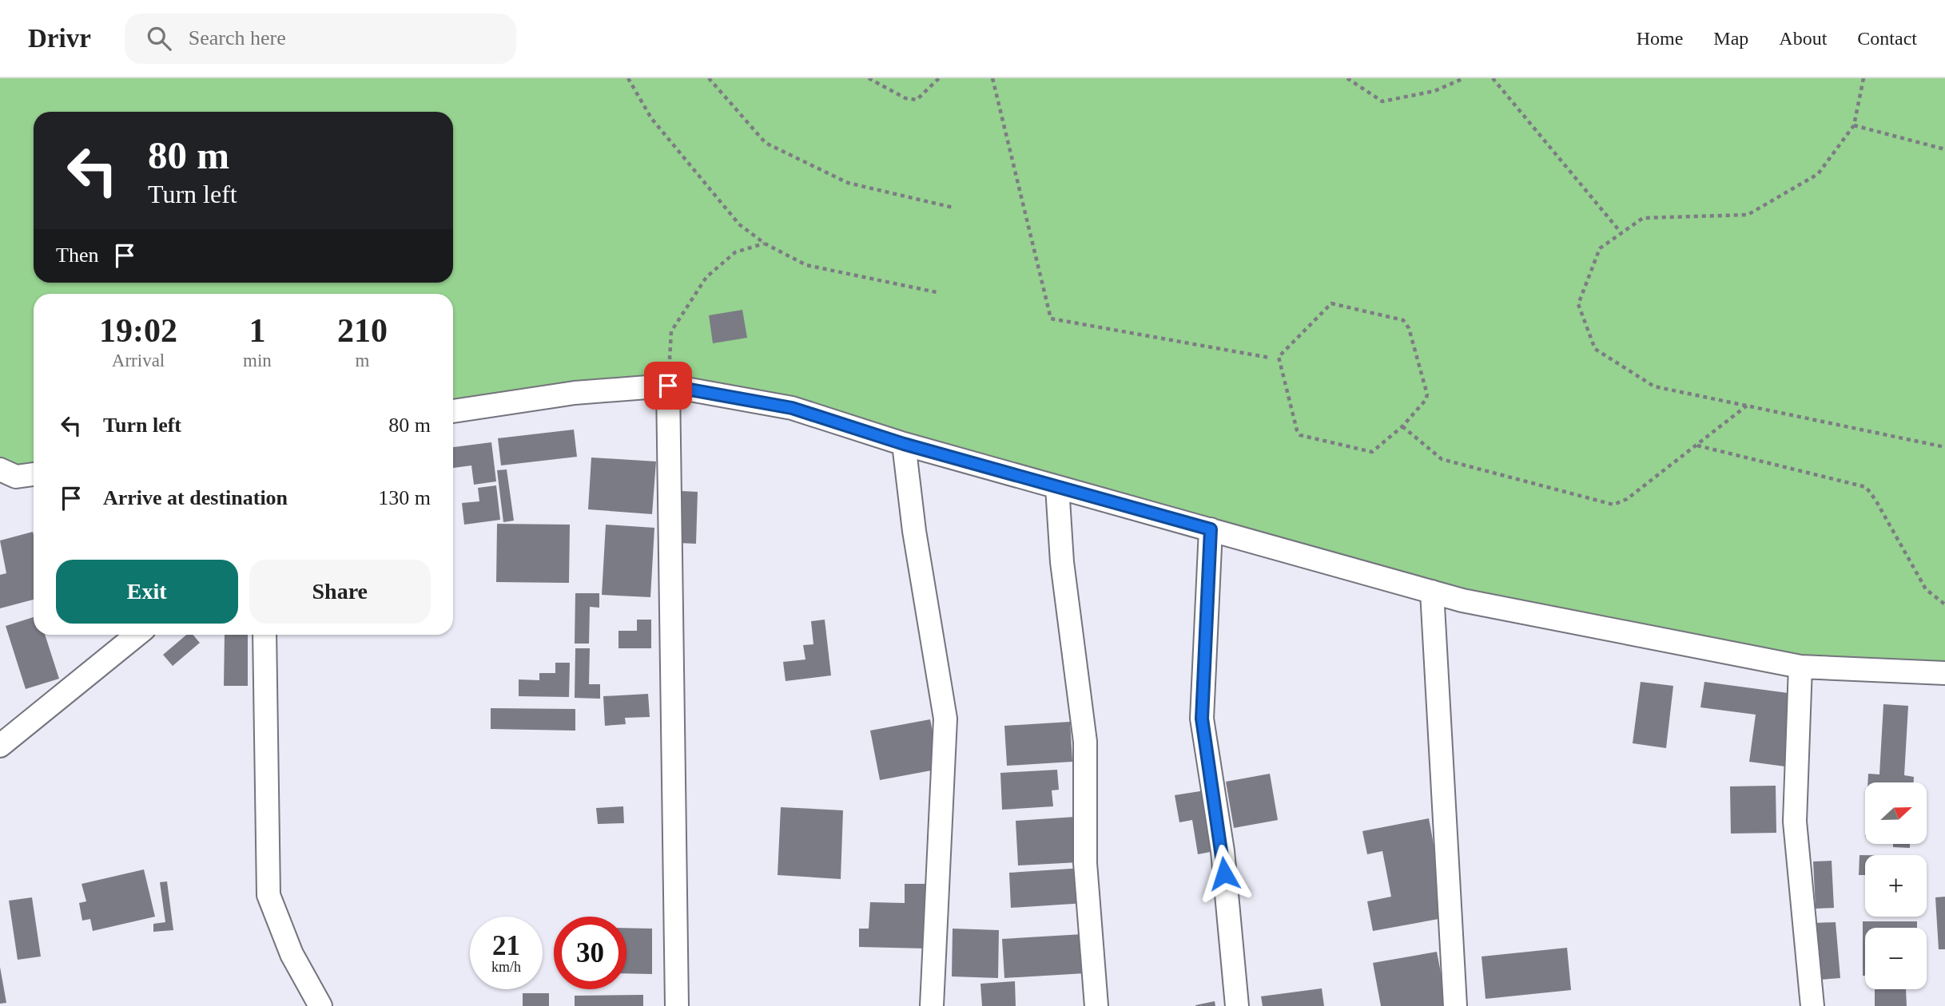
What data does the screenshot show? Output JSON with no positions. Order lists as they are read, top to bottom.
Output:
{
  "north": "right",
  "page": {
    "header": "Drivr",
    "search": "Search here",
    "nav": [
      "Home",
      "Map",
      "About",
      "Contact"
    ],
    "turn": ["80 m", "Turn left"],
    "then": "Then",
    "eta": [
      "19:02",
      "Arrival",
      "1",
      "min",
      "210",
      "m"
    ],
    "list": [
      {
        "name": "Turn left",
        "value": "80 m"
      },
      {
        "name": "Arrive at destination",
        "value": "130 m"
      }
    ],
    "buttons": ["Exit", "Share"],
    "map_buttons": ["+", "−"],
    "speed": "21 km/h",
    "limit": "30"
  }
}
